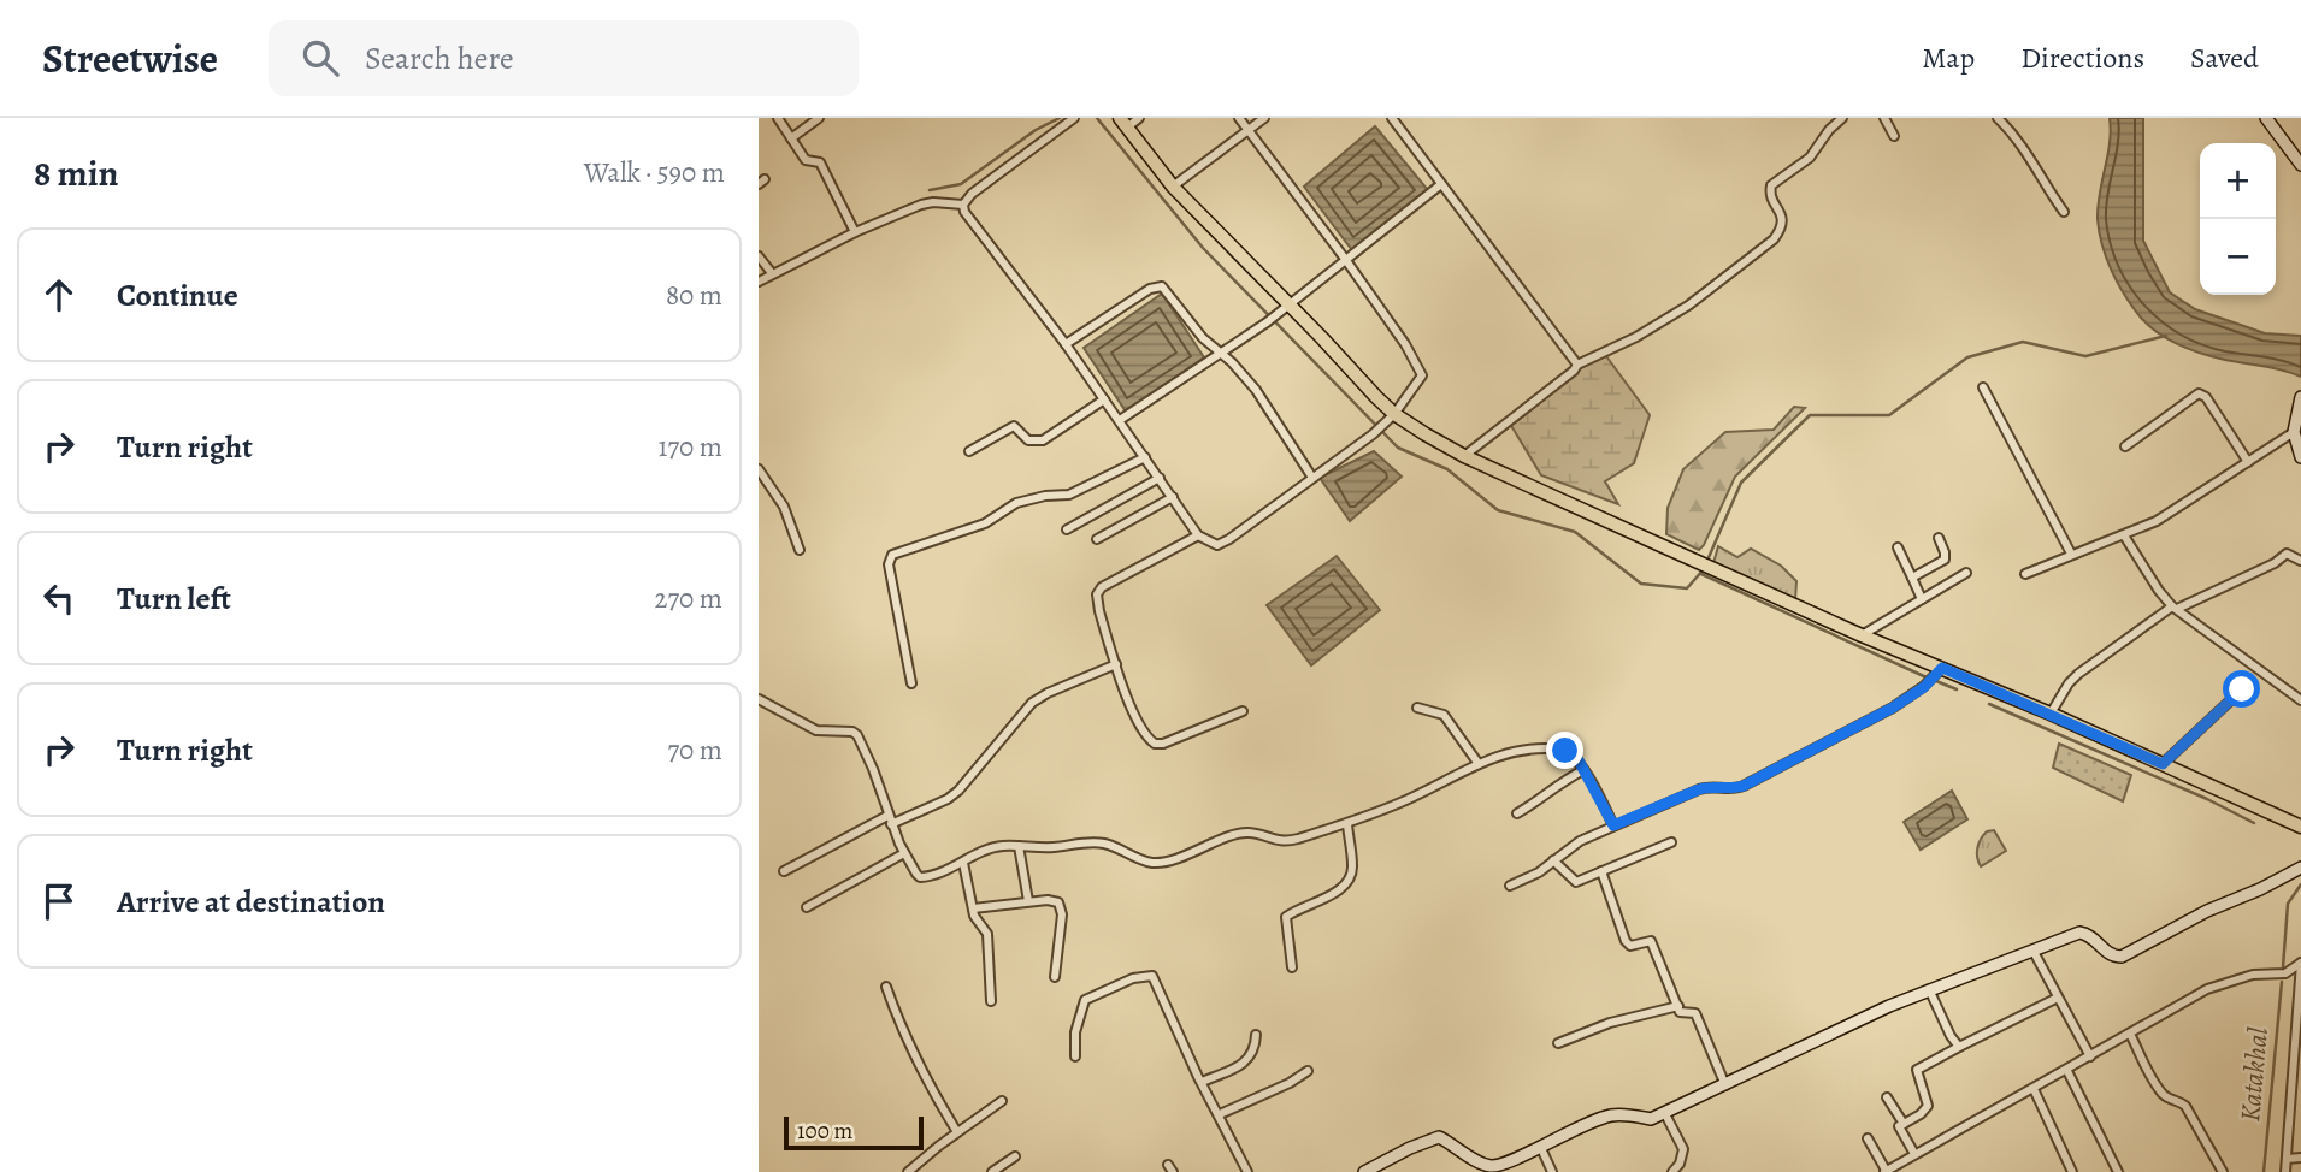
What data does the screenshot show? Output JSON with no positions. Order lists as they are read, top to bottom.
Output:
{
  "water": ["Katakhal"],
  "scale_bar": "100 m",
  "page": {
    "header": "Streetwise",
    "search": "Search here",
    "nav": ["Map", "Directions", "Saved"],
    "heading": ["8 min", "Walk · 590 m"],
    "map_buttons": ["+", "−"],
    "list": [
      ["Continue", "80 m"],
      ["Turn right", "170 m"],
      ["Turn left", "270 m"],
      ["Turn right", "70 m"],
      "Arrive at destination"
    ],
    "scale": "100 m"
  }
}
